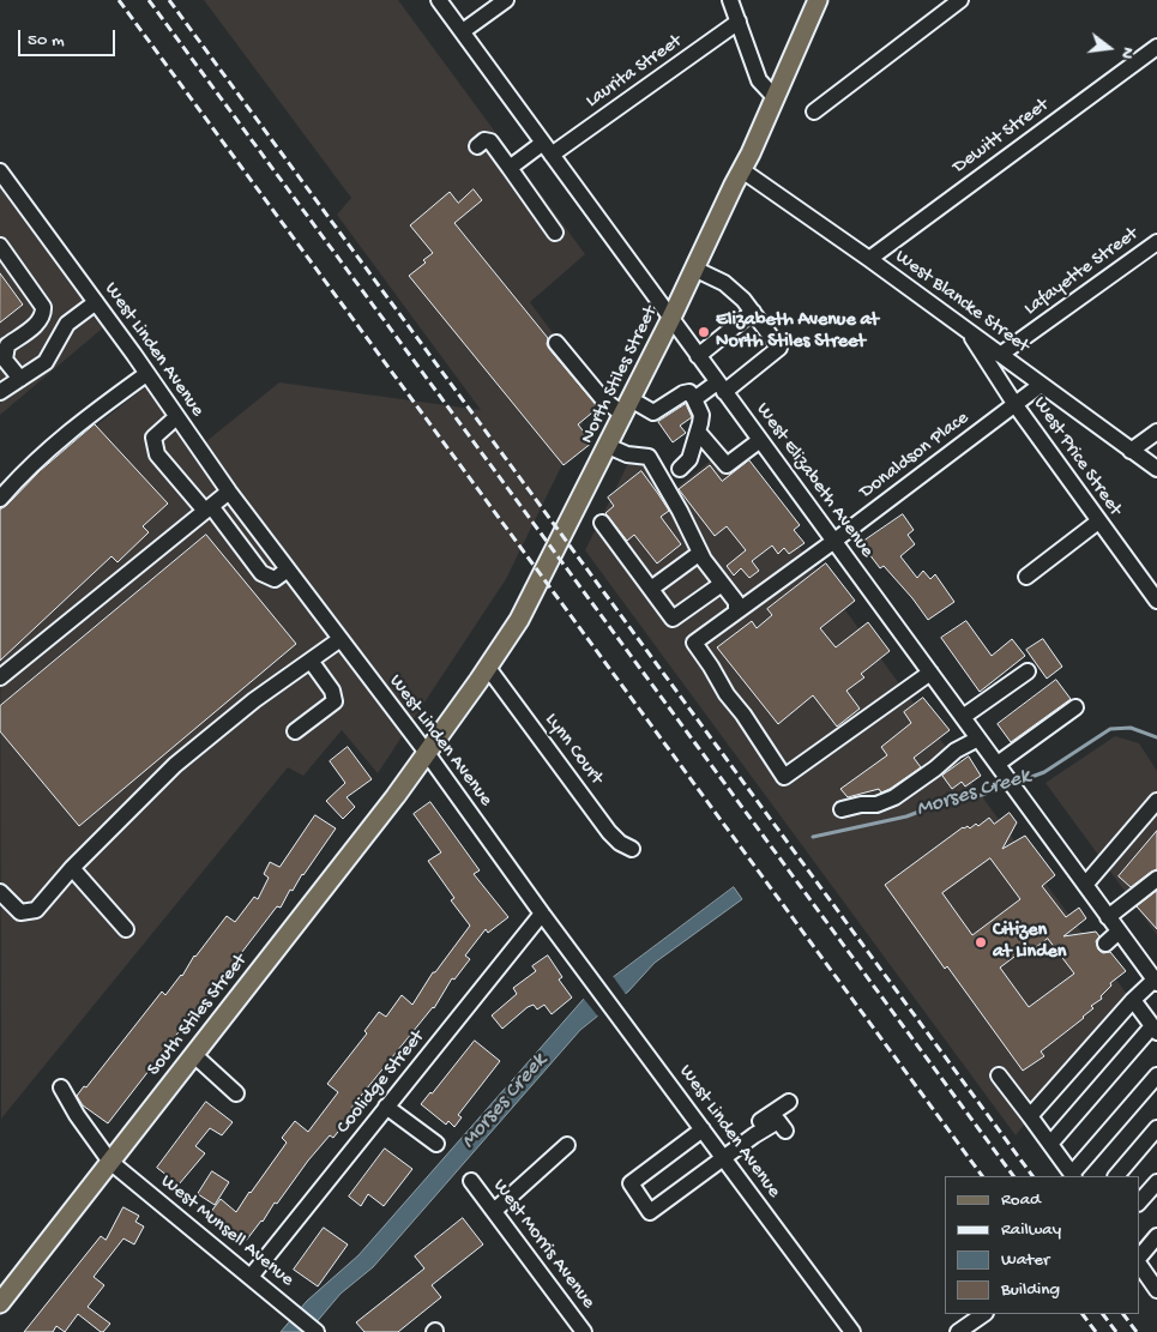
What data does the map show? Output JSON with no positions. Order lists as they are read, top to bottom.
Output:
{
  "streets": {
    "main road": ["North Stiles Street", "South Stiles Street"],
    "street": [
      "Laurita Street",
      "Dewitt Street",
      "Lafayette Street",
      "West Blancke Street",
      "West Linden Avenue",
      "Donaldson Place",
      "West Price Street",
      "West Elizabeth Avenue",
      "Lynn Court",
      "Coolidge Street",
      "West Munsell Avenue",
      "West Morris Avenue"
    ]
  },
  "crossings": [
    ["Laurita Street", "West Elizabeth Avenue"],
    ["Dewitt Street", "West Blancke Street"],
    ["Lafayette Street", "West Blancke Street"],
    ["West Blancke Street", "North Stiles Street"],
    ["West Blancke Street", "Donaldson Place"],
    ["West Blancke Street", "West Price Street"],
    ["West Linden Avenue", "North Stiles Street"],
    ["West Linden Avenue", "South Stiles Street"],
    ["West Linden Avenue", "Coolidge Street"],
    ["North Stiles Street", "West Elizabeth Avenue"],
    ["North Stiles Street", "Lynn Court"],
    ["North Stiles Street", "South Stiles Street"],
    ["Donaldson Place", "West Price Street"],
    ["Donaldson Place", "West Elizabeth Avenue"],
    ["South Stiles Street", "West Munsell Avenue"],
    ["Coolidge Street", "West Munsell Avenue"]
  ],
  "water": ["Morses Creek"],
  "places": ["Elizabeth Avenue at North Stiles Street", "Citizen at Linden"],
  "legend": [
    "Road",
    "Railway",
    "Water",
    "Building"
  ],
  "scale_bar": "50 m",
  "north": "right"
}
